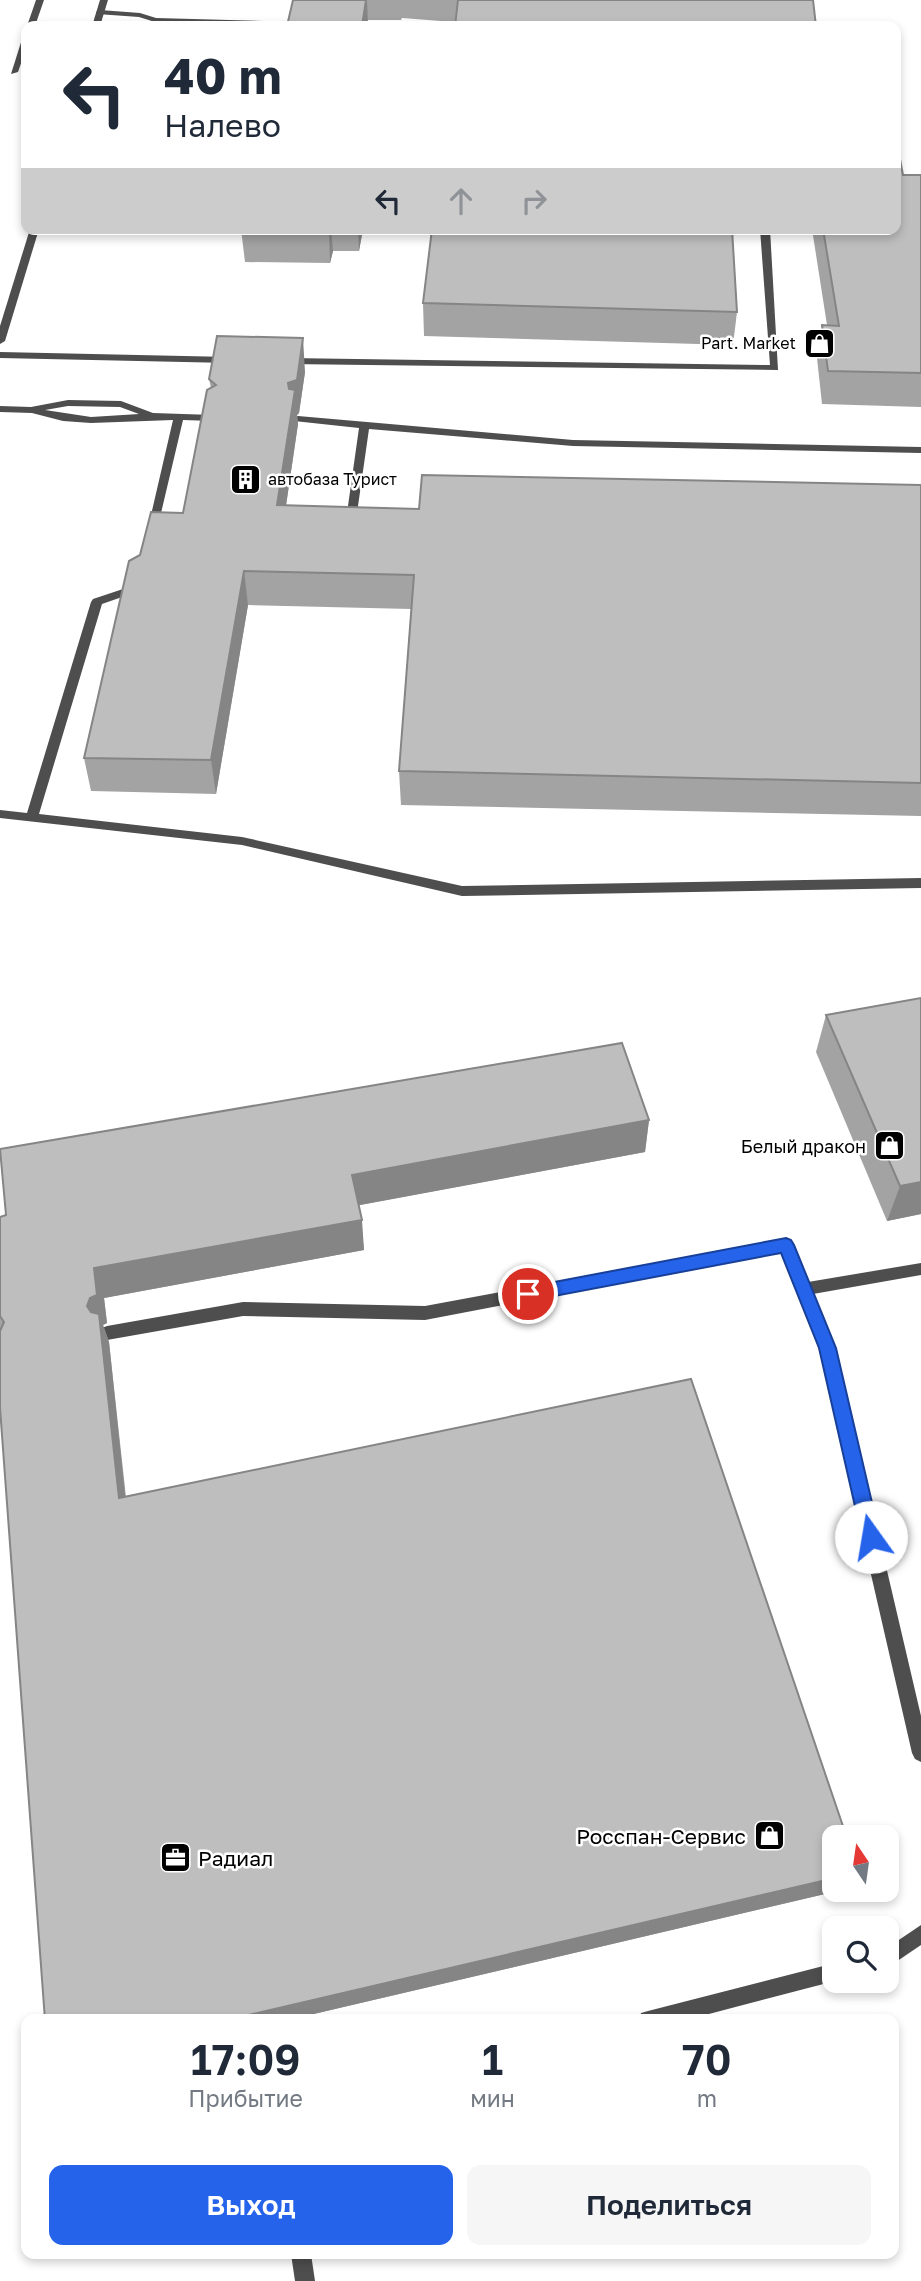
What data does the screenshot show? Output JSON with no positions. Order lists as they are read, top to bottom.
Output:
{
  "places": {
    "shop": ["Part. Market", "Белый дракон", "Росспан-Сервис"],
    "building": ["автобаза Турист"],
    "office": ["Радиал"]
  },
  "north": "top",
  "page": {
    "turn": ["40 m", "Налево"],
    "eta": [
      "17:09",
      "Прибытие",
      "1",
      "мин",
      "70",
      "m"
    ],
    "buttons": ["Выход", "Поделиться"]
  }
}
